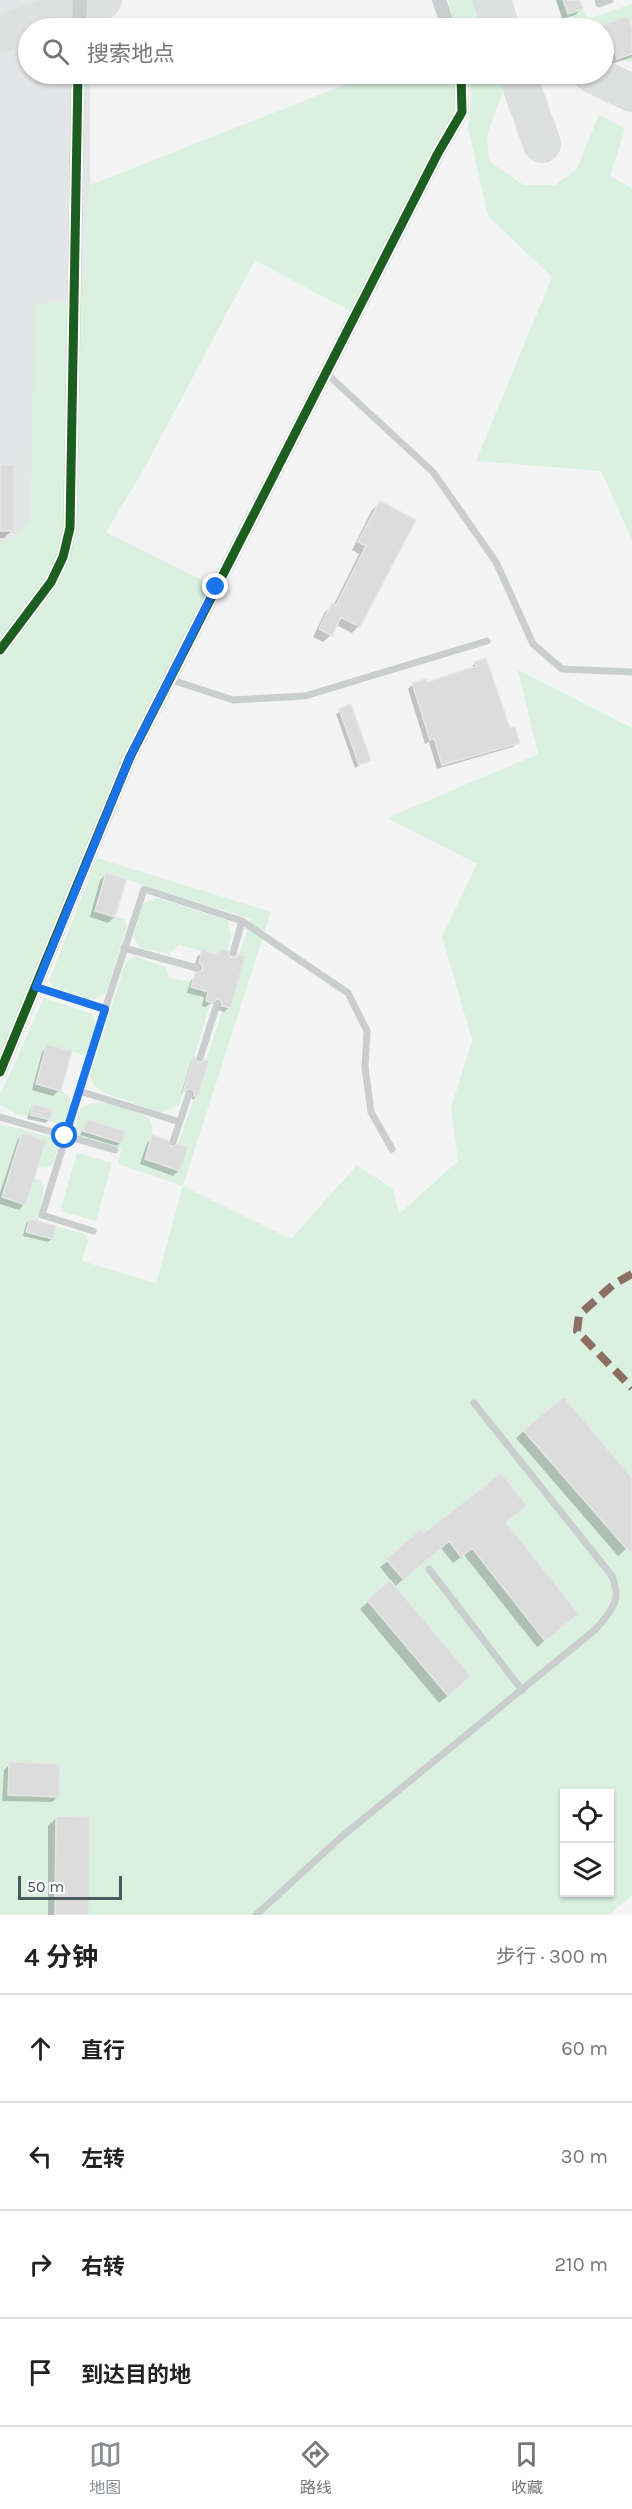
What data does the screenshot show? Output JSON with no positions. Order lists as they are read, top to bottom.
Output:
{
  "scale_bar": "50 m",
  "page": {
    "search": "搜索地点",
    "scale": "50 m",
    "heading": ["4 分钟", "步行 · 300 m"],
    "list": [
      ["直行", "60 m"],
      ["左转", "30 m"],
      ["右转", "210 m"],
      "到达目的地"
    ],
    "nav": ["地图", "路线", "收藏"]
  }
}
